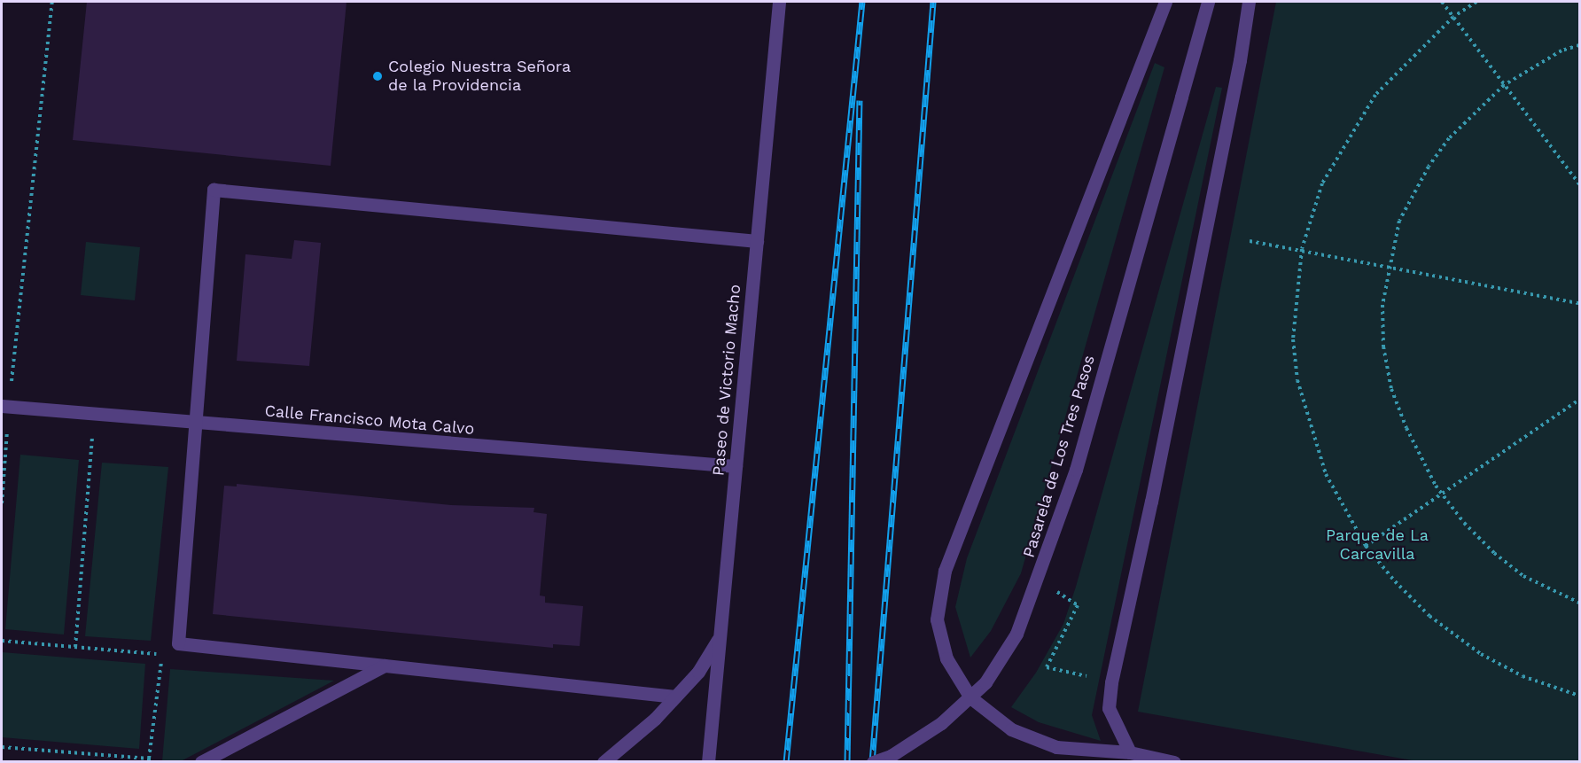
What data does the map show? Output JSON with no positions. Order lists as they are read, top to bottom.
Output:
{
  "streets": {
    "street": ["Paseo de Victorio Macho", "Calle Francisco Mota Calvo", "Pasarela de Los Tres Pasos"]
  },
  "crossings": [
    ["Paseo de Victorio Macho", "Calle Francisco Mota Calvo"]
  ],
  "parks": ["Parque de La Carcavilla"],
  "places": ["Colegio Nuestra Señora de la Providencia"]
}
